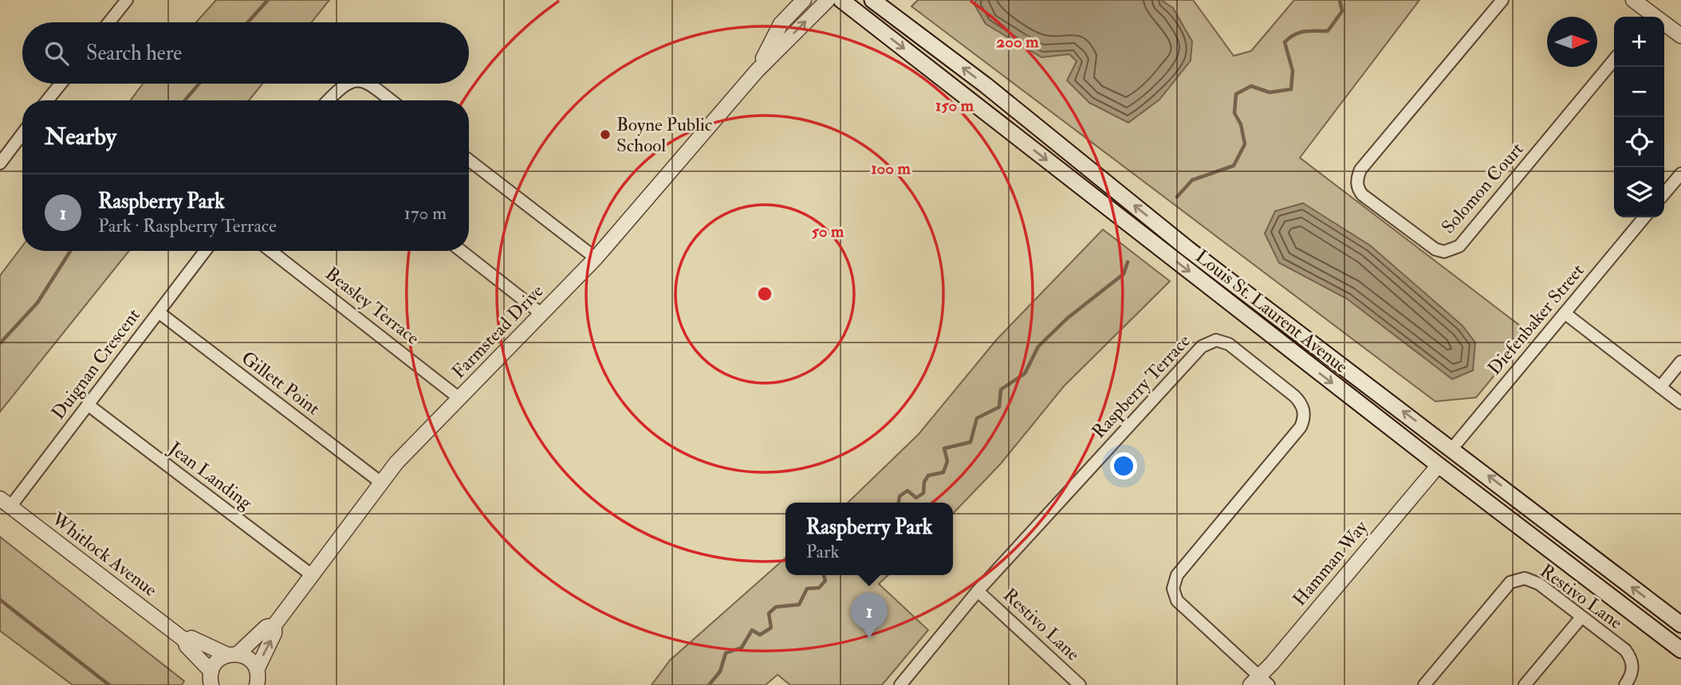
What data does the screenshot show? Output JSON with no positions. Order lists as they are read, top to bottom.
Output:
{
  "streets": {
    "main road": ["Louis St. Laurent Avenue"],
    "street": [
      "Solomon Court",
      "Beasley Terrace",
      "Diefenbaker Street",
      "Farmstead Drive",
      "Duignan Crescent",
      "Gillett Point",
      "Raspberry Terrace",
      "Jean Landing",
      "Whitlock Avenue",
      "Hamman Way",
      "Restivo Lane"
    ]
  },
  "crossings": [
    ["Beasley Terrace", "Farmstead Drive"],
    ["Louis St. Laurent Avenue", "Diefenbaker Street"],
    ["Louis St. Laurent Avenue", "Hamman Way"],
    ["Farmstead Drive", "Gillett Point"],
    ["Farmstead Drive", "Jean Landing"],
    ["Farmstead Drive", "Whitlock Avenue"],
    ["Duignan Crescent", "Gillett Point"],
    ["Duignan Crescent", "Jean Landing"],
    ["Duignan Crescent", "Whitlock Avenue"],
    ["Raspberry Terrace", "Hamman Way"],
    ["Raspberry Terrace", "Restivo Lane"]
  ],
  "places": ["Boyne Public School"],
  "north": "right",
  "page": {
    "map_buttons": ["+", "−"],
    "search": "Search here",
    "heading": "Nearby",
    "list": [
      {
        "mark": "1",
        "name": "Raspberry Park",
        "note": "Park · Raspberry Terrace",
        "value": "170 m"
      }
    ],
    "popup": ["Raspberry Park", "Park"],
    "pins": "1"
  },
  "rings": [
    "200 m",
    "150 m",
    "100 m",
    "50 m"
  ]
}
